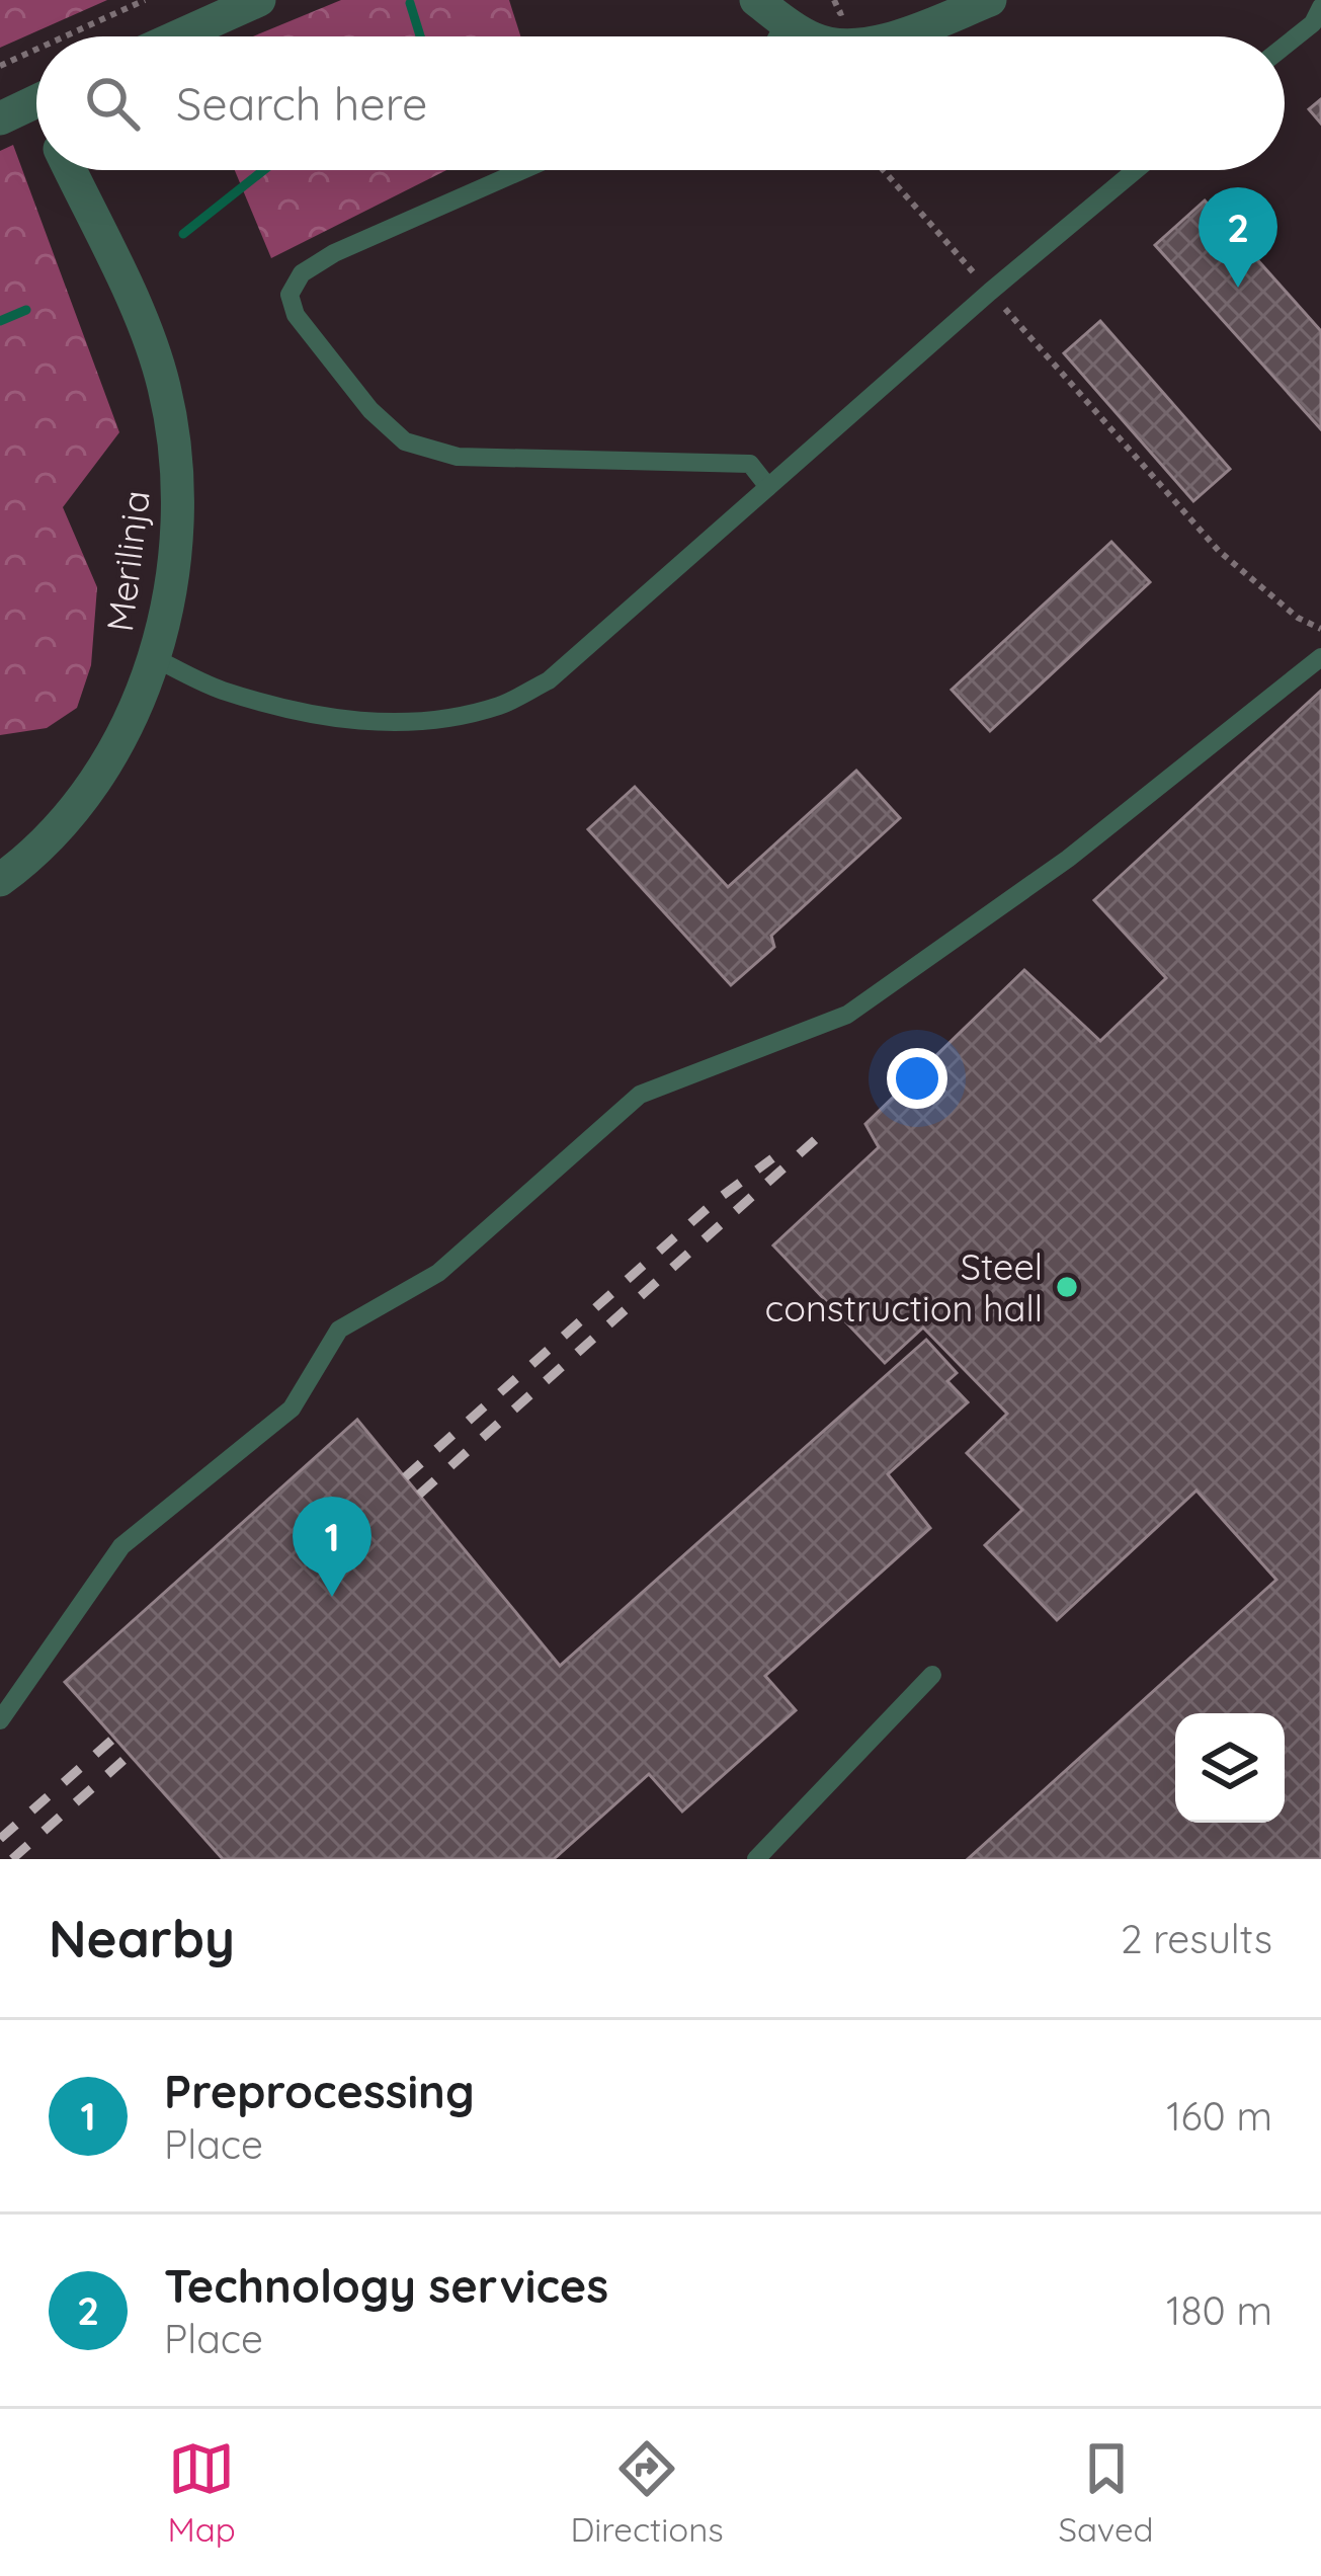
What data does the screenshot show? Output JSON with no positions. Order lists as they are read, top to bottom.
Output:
{
  "streets": {
    "street": ["Merilinja"]
  },
  "places": ["Steel construction hall"],
  "page": {
    "search": "Search here",
    "pins": ["2", "1"],
    "heading": ["Nearby", "2 results"],
    "list": [
      {
        "mark": "1",
        "name": "Preprocessing",
        "note": "Place",
        "value": "160 m"
      },
      {
        "mark": "2",
        "name": "Technology services",
        "note": "Place",
        "value": "180 m"
      }
    ],
    "nav": ["Map", "Directions", "Saved"]
  }
}
